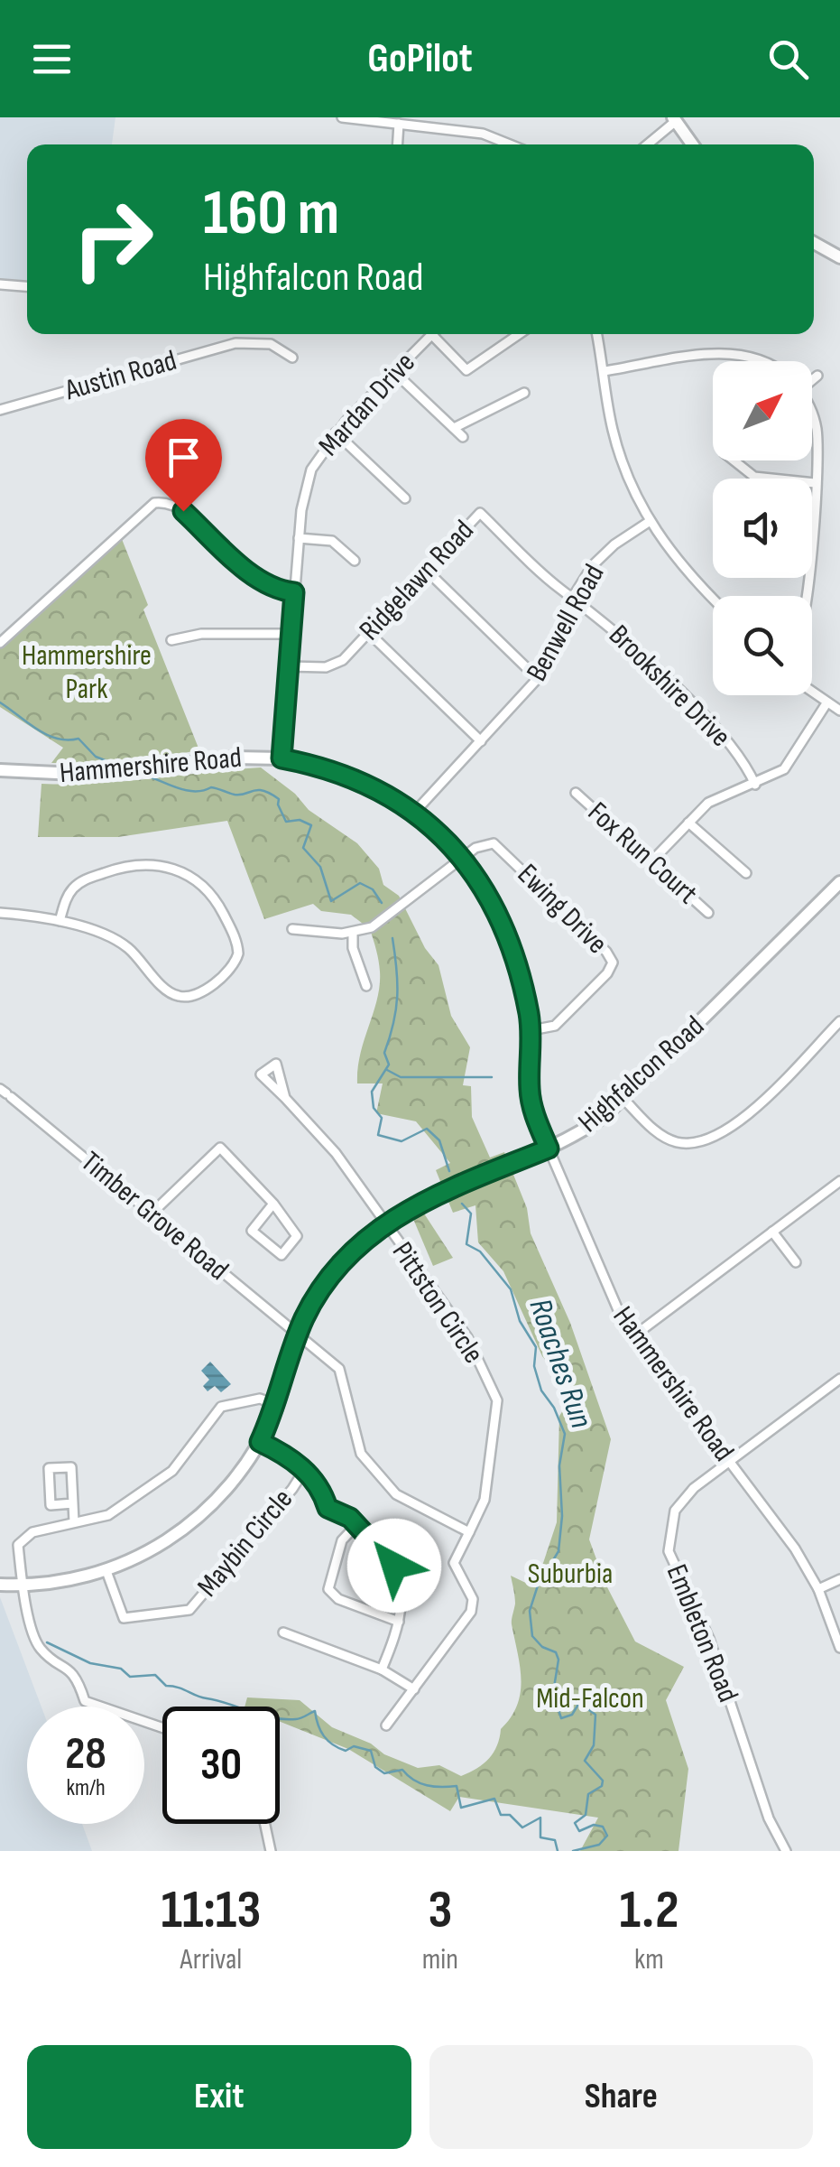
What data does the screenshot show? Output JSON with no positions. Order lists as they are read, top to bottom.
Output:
{
  "streets": {
    "street": [
      "Austin Road",
      "Mardan Drive",
      "Ridgelawn Road",
      "Benwell Road",
      "Brookshire Drive",
      "Hammershire Road",
      "Fox Run Court",
      "Ewing Drive",
      "Highfalcon Road",
      "Timber Grove Road",
      "Pittston Circle",
      "Maybin Circle",
      "Embleton Road"
    ]
  },
  "crossings": [
    ["Mardan Drive", "Ridgelawn Road"],
    ["Mardan Drive", "Hammershire Road"],
    ["Ridgelawn Road", "Benwell Road"],
    ["Ridgelawn Road", "Brookshire Drive"],
    ["Benwell Road", "Brookshire Drive"],
    ["Benwell Road", "Hammershire Road"],
    ["Hammershire Road", "Ewing Drive"],
    ["Hammershire Road", "Highfalcon Road"],
    ["Hammershire Road", "Embleton Road"],
    ["Highfalcon Road", "Timber Grove Road"],
    ["Highfalcon Road", "Pittston Circle"],
    ["Highfalcon Road", "Maybin Circle"]
  ],
  "water": ["Roaches Run"],
  "parks": ["Hammershire Park", "Suburbia", "Mid-Falcon"],
  "north": "top right",
  "page": {
    "header": "GoPilot",
    "turn": ["160 m", "Highfalcon Road"],
    "speed": "28 km/h",
    "limit": "30",
    "eta": [
      "11:13",
      "Arrival",
      "3",
      "min",
      "1.2",
      "km"
    ],
    "buttons": ["Exit", "Share"]
  }
}
